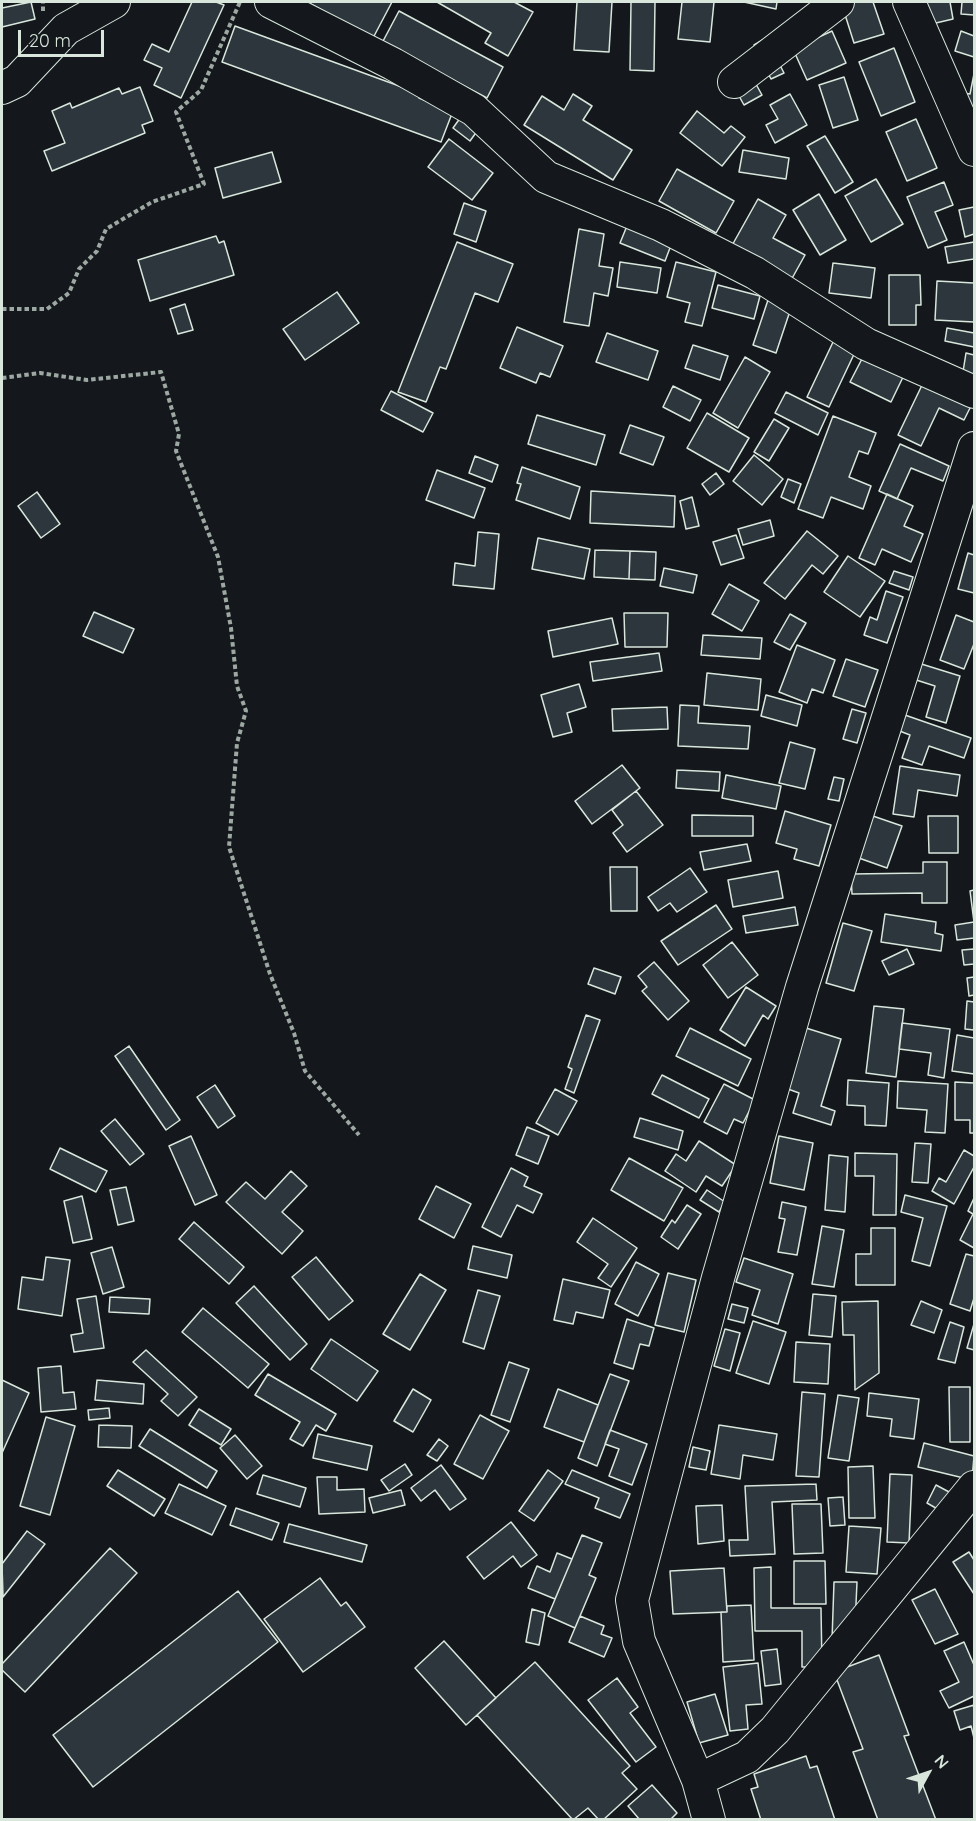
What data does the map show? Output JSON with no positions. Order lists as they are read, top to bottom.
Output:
{
  "scale_bar": "20 m",
  "north": "top right"
}
